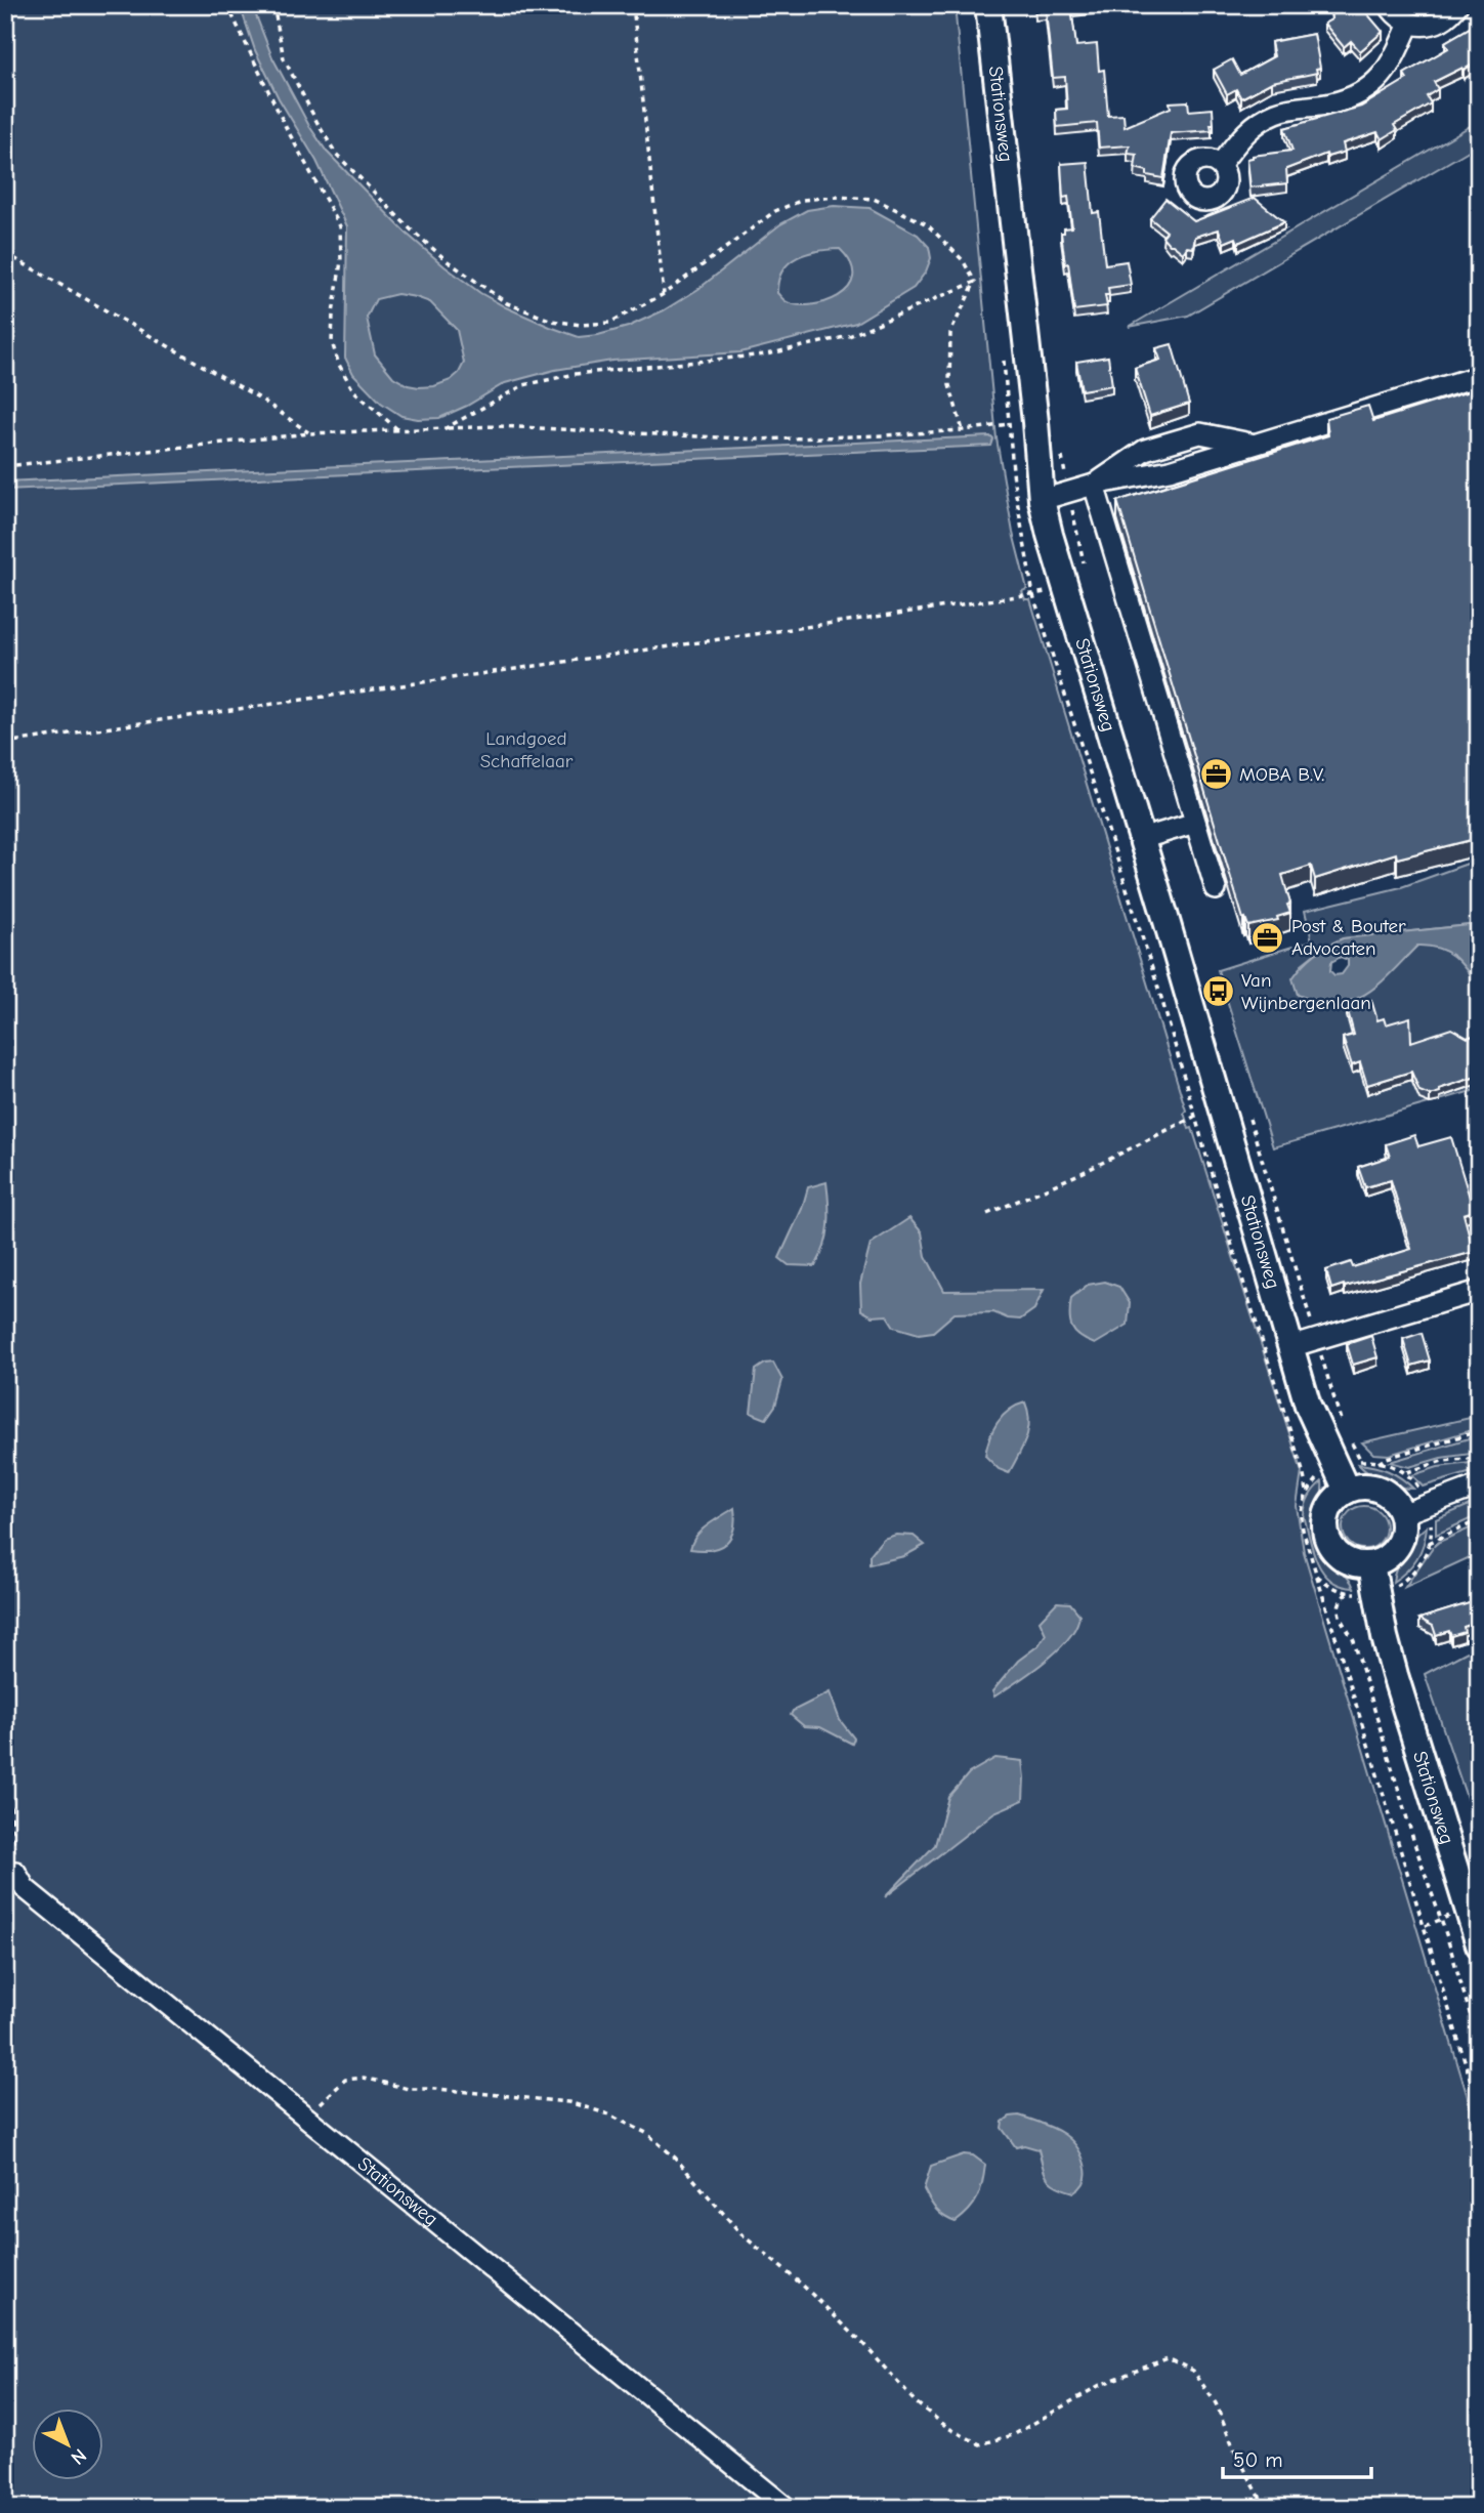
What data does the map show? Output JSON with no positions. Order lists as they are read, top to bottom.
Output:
{
  "streets": {
    "main road": ["Stationsweg"]
  },
  "parks": ["Landgoed Schaffelaar"],
  "places": {
    "office": ["MOBA B.V.", "Post & Bouter Advocaten"],
    "bus stop": ["Van Wijnbergenlaan"]
  },
  "scale_bar": "50 m",
  "north": "bottom right"
}
